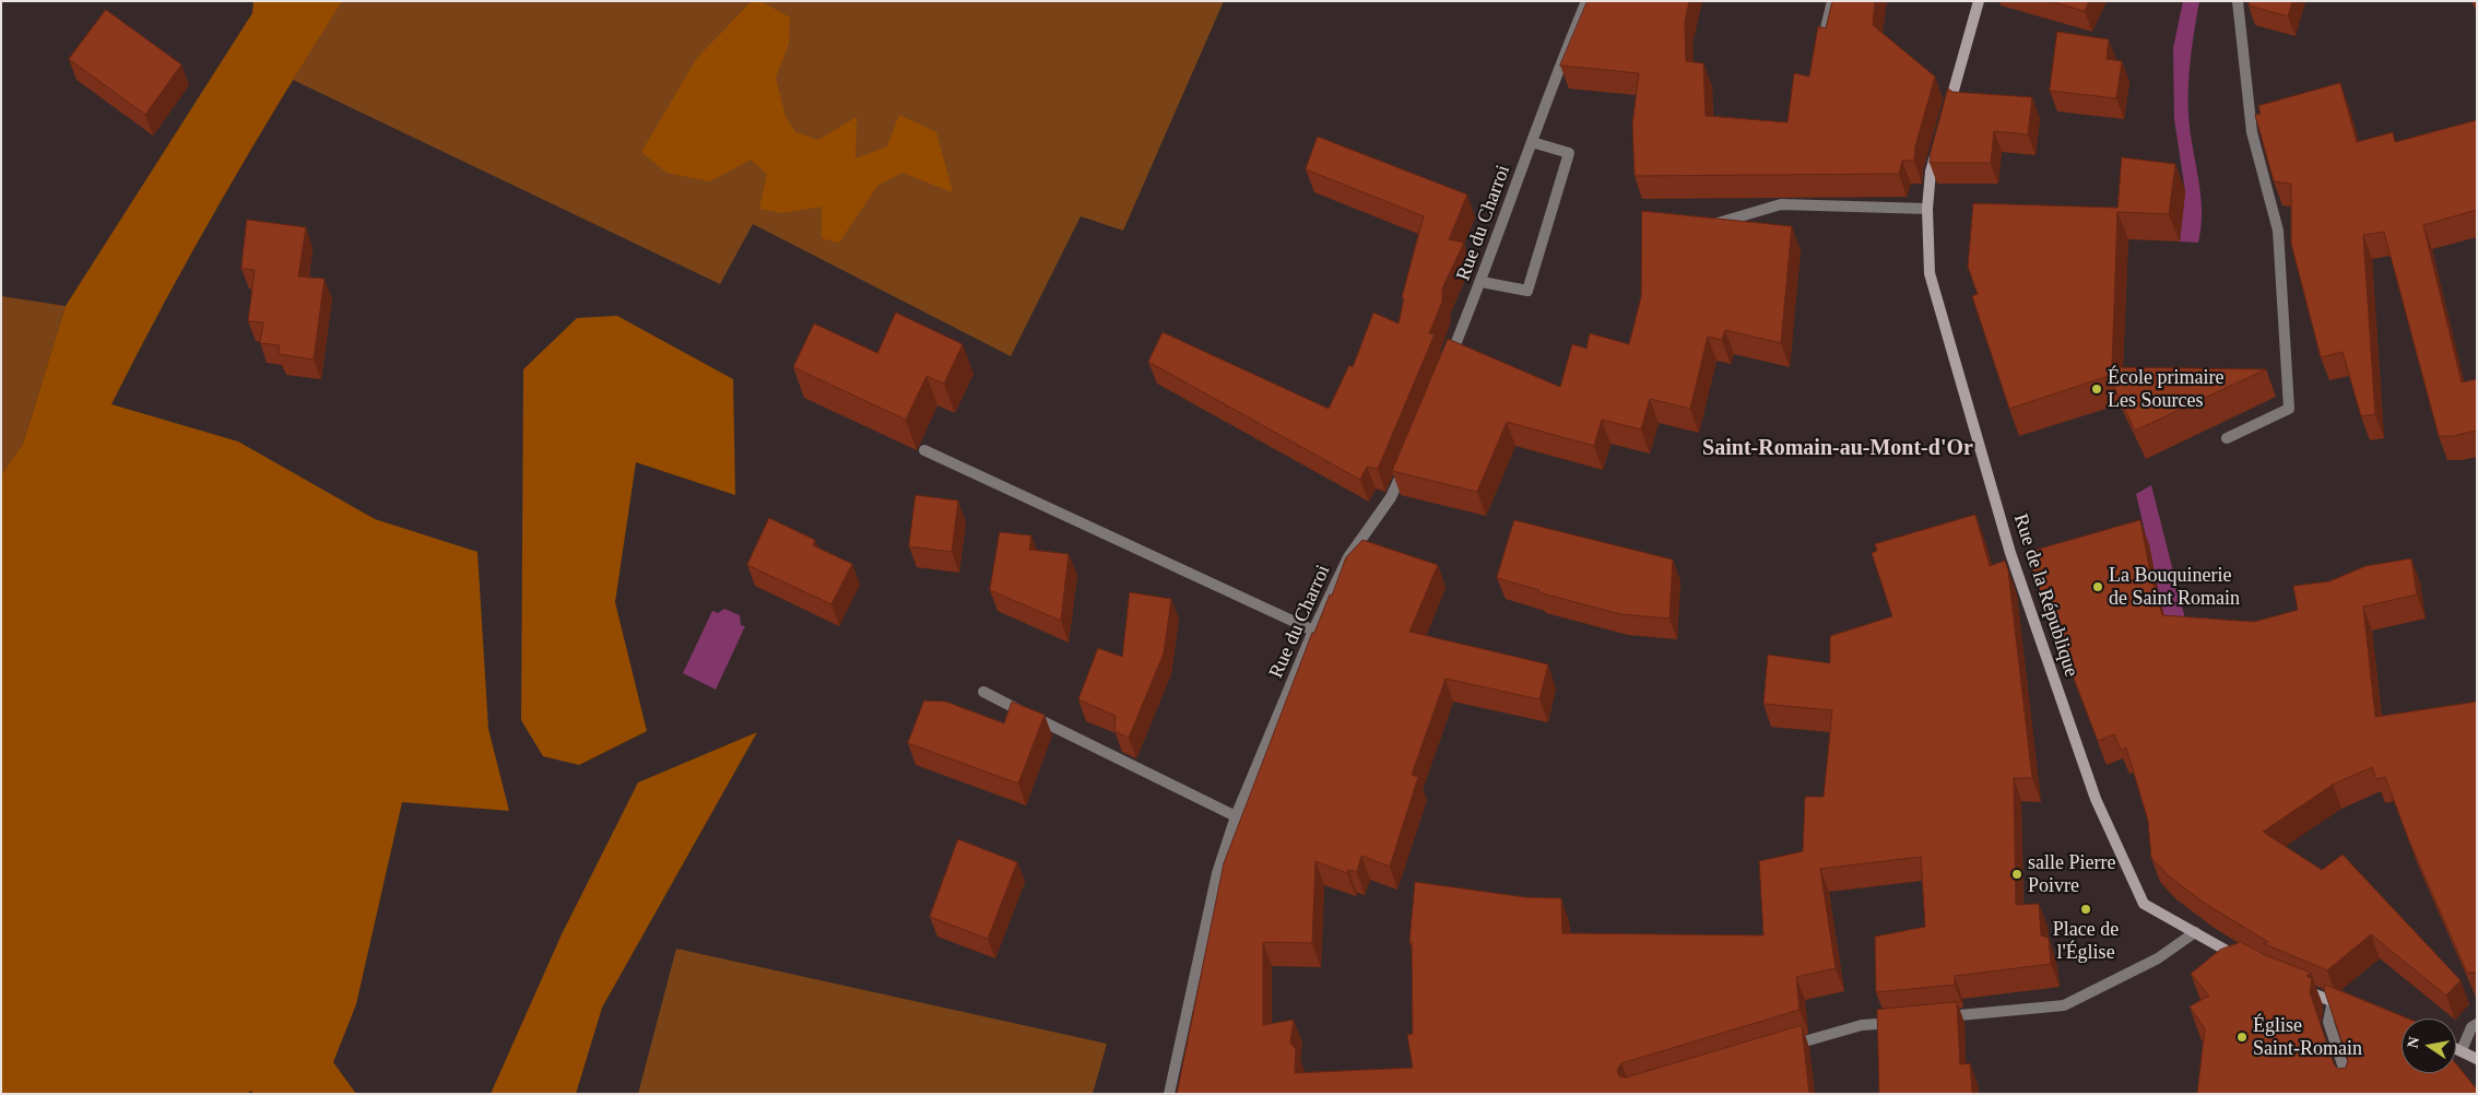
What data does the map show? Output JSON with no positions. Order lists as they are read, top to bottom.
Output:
{
  "streets": {
    "main road": ["Rue de la République"],
    "street": ["Rue du Charroi"]
  },
  "districts": ["Saint-Romain-au-Mont-d'Or"],
  "places": [
    "École primaire Les Sources",
    "La Bouquinerie de Saint Romain",
    "salle Pierre Poivre",
    "Place de l'Église",
    "Église Saint-Romain"
  ],
  "north": "left"
}
